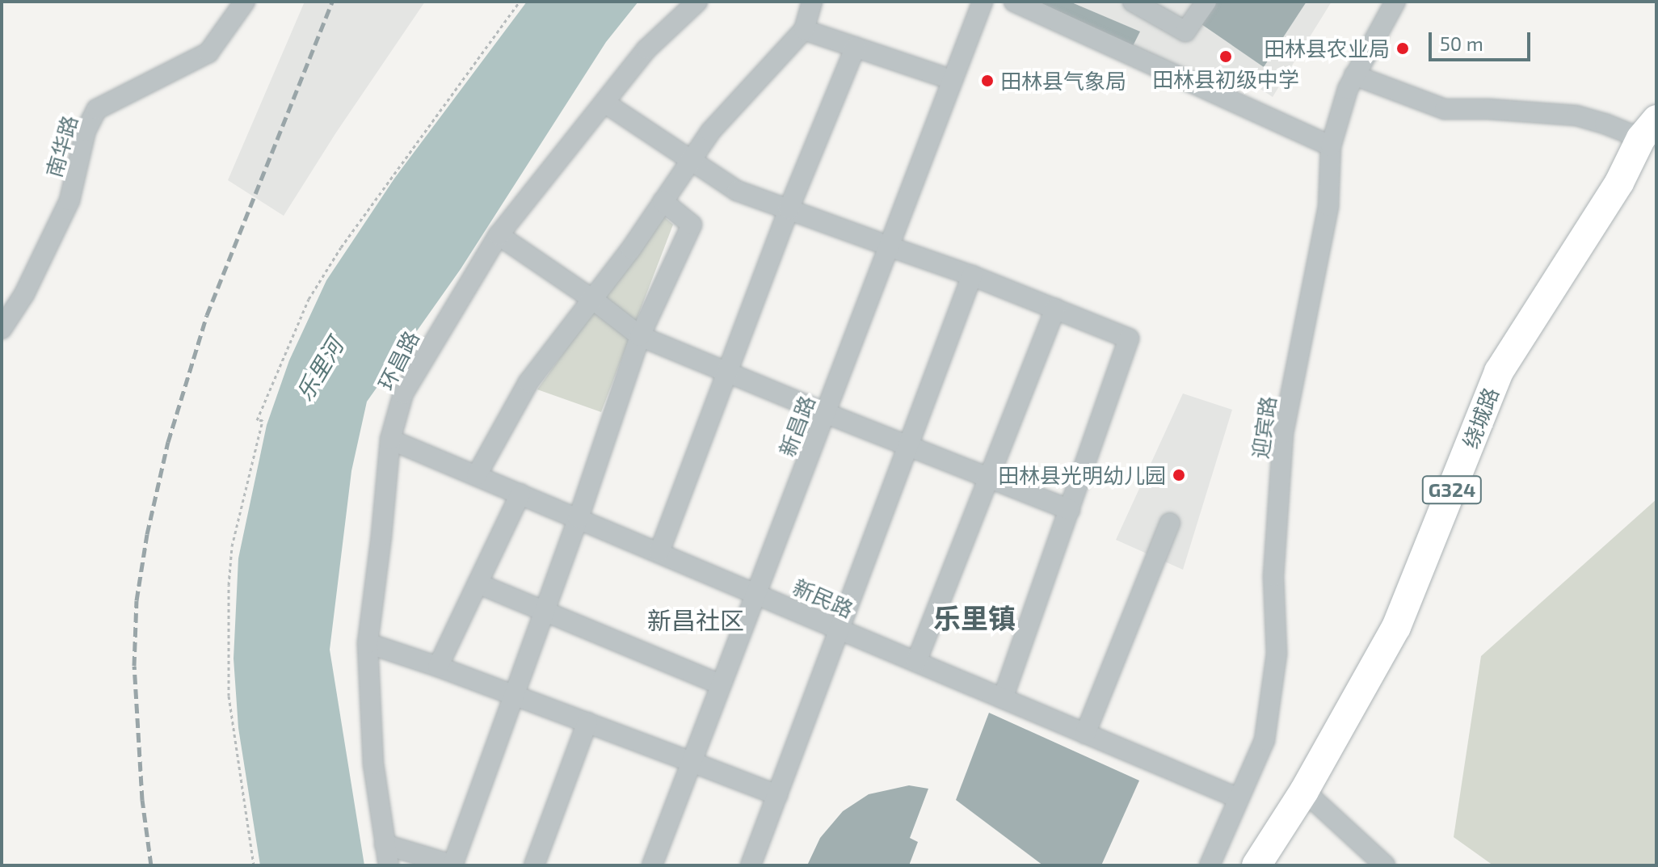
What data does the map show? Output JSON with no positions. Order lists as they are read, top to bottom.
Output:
{
  "streets": {
    "highway": ["绕城路", "G324"],
    "street": [
      "南华路",
      "环昌路",
      "新昌路",
      "迎宾路",
      "新民路"
    ]
  },
  "crossings": [
    ["环昌路", "新民路"],
    ["新昌路", "新民路"],
    ["迎宾路", "新民路"]
  ],
  "districts": ["乐里镇", "新昌社区"],
  "water": ["乐里河"],
  "places": [
    "田林县农业局",
    "田林县初级中学",
    "田林县气象局",
    "田林县光明幼儿园"
  ],
  "scale_bar": "50 m"
}
